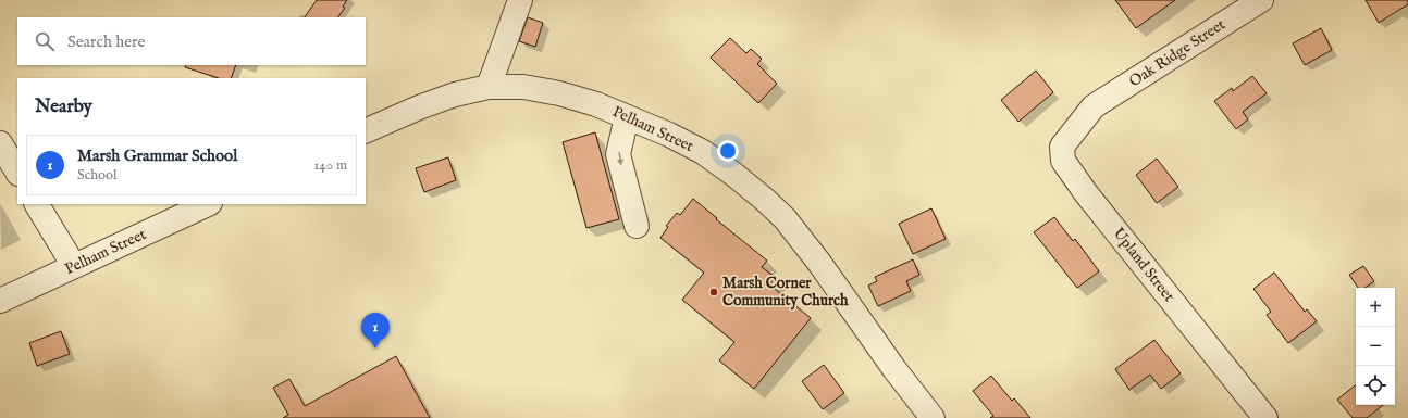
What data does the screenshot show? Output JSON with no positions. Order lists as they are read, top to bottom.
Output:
{
  "streets": {
    "street": ["Oak Ridge Street", "Pelham Street", "Upland Street"]
  },
  "crossings": [
    ["Oak Ridge Street", "Upland Street"]
  ],
  "places": ["Marsh Corner Community Church"],
  "page": {
    "search": "Search here",
    "heading": "Nearby",
    "list": [
      {
        "mark": "1",
        "name": "Marsh Grammar School",
        "note": "School",
        "value": "140 m"
      }
    ],
    "map_buttons": ["+", "−"],
    "pins": "1"
  }
}
